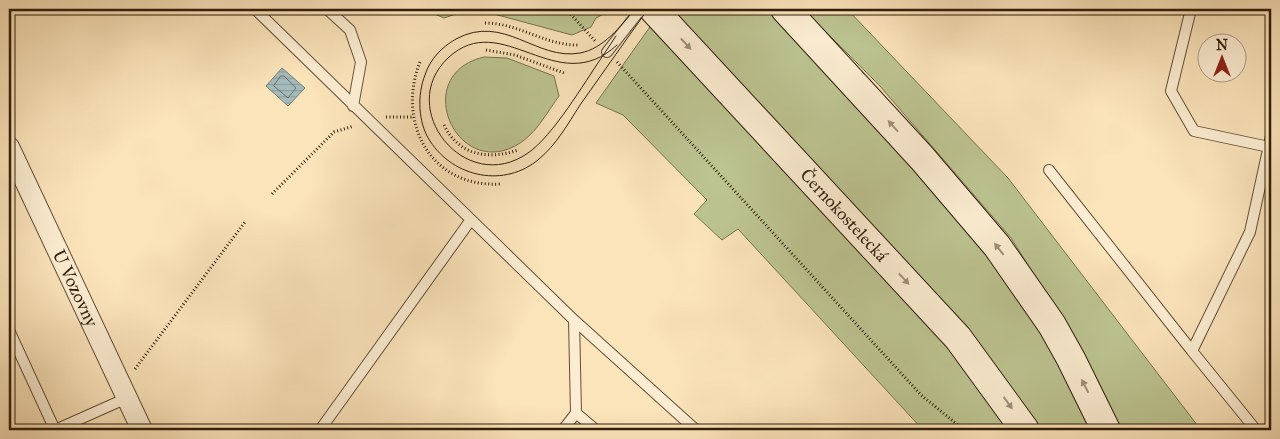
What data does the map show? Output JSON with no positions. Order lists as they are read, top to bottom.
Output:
{
  "streets": {
    "main road": ["Černokostelecká"],
    "street": ["U Vozovny"]
  },
  "north": "top"
}
